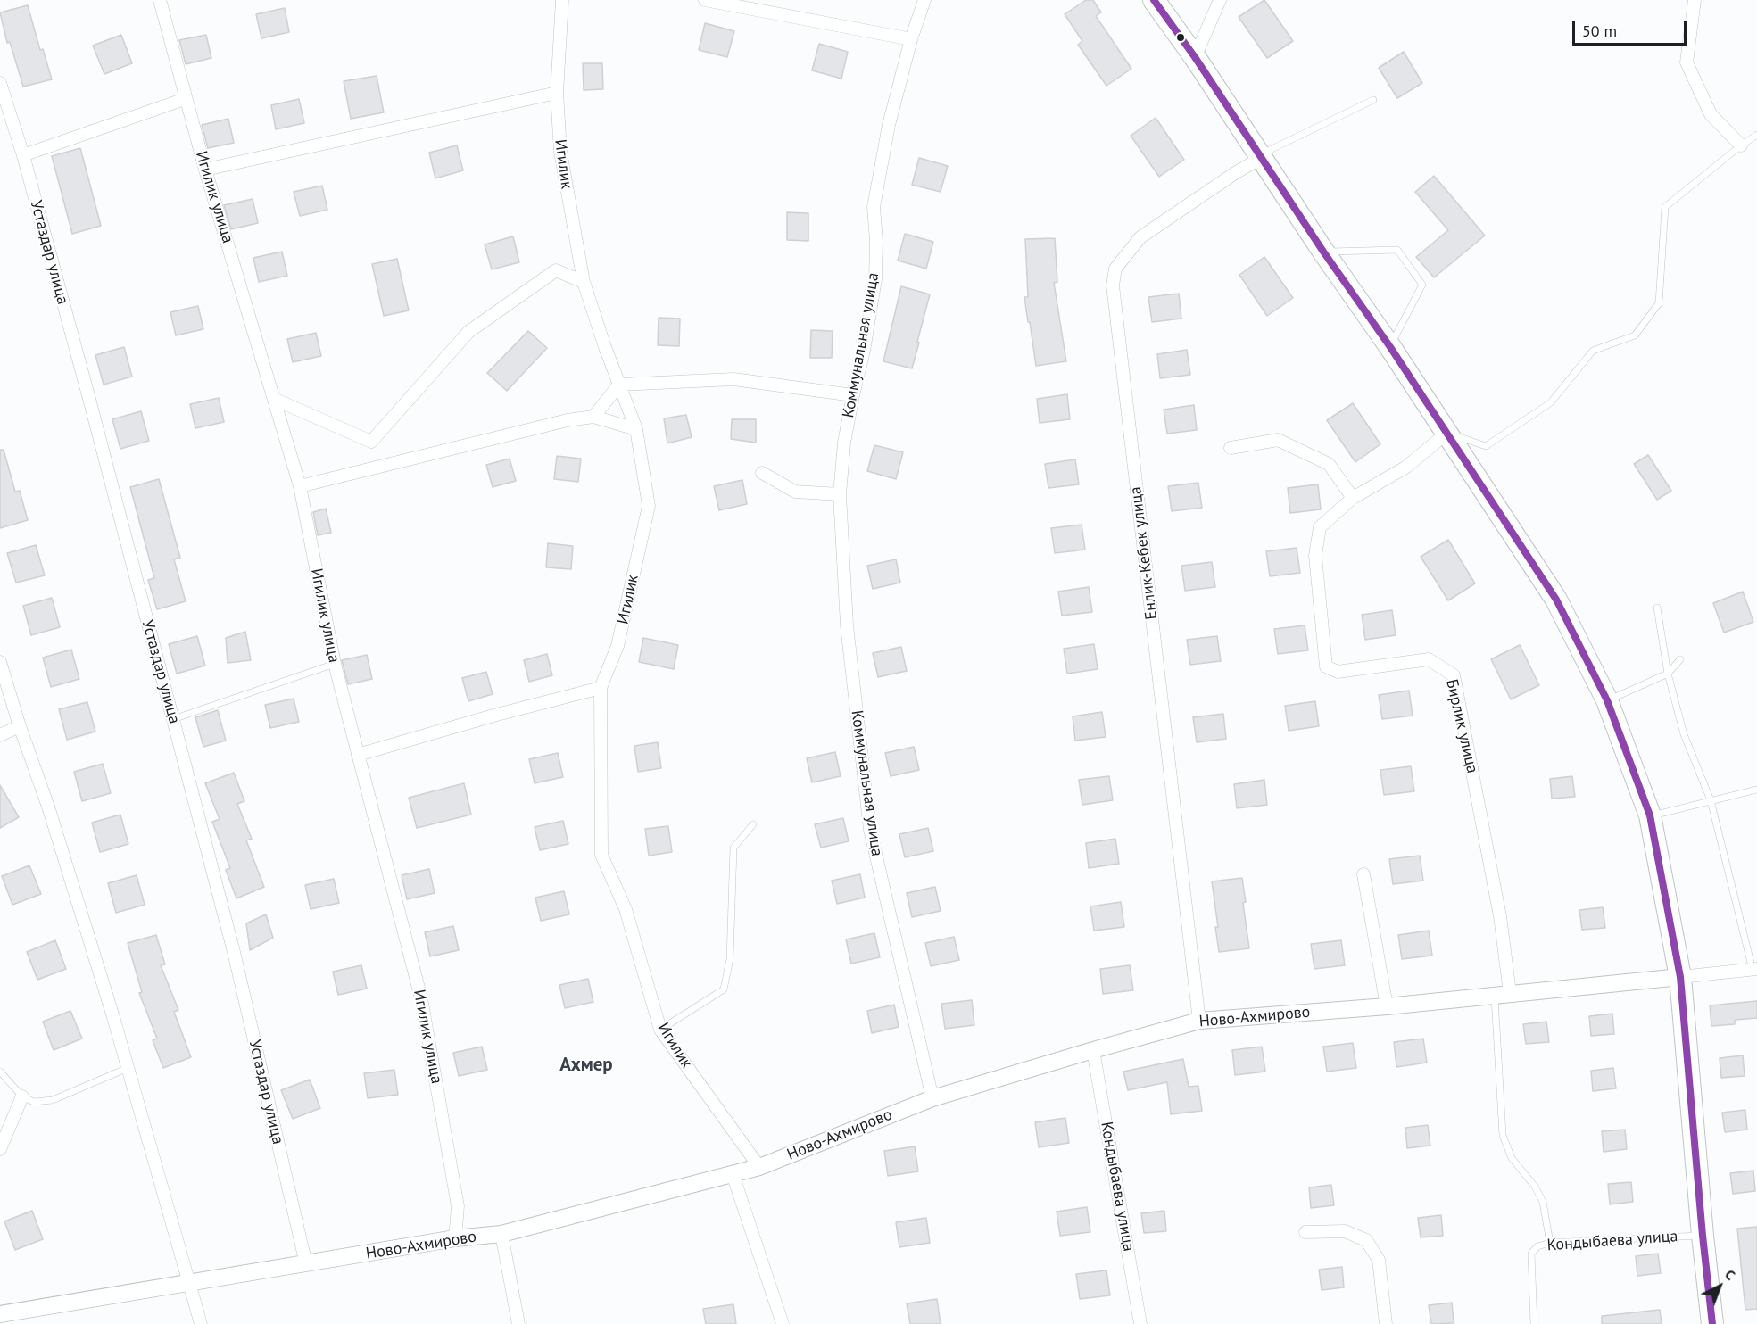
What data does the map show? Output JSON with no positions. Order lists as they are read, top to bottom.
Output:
{
  "streets": {
    "street": [
      "Игилик",
      "Игилик улица",
      "Устаздар улица",
      "Коммунальная улица",
      "Енлик-Кебек улица",
      "Бирлик улица",
      "Ново-Ахмирово",
      "Кондыбаева улица"
    ]
  },
  "crossings": [
    ["Игилик", "Ново-Ахмирово"],
    ["Игилик улица", "Ново-Ахмирово"],
    ["Устаздар улица", "Ново-Ахмирово"],
    ["Коммунальная улица", "Ново-Ахмирово"],
    ["Енлик-Кебек улица", "Ново-Ахмирово"],
    ["Бирлик улица", "Ново-Ахмирово"],
    ["Ново-Ахмирово", "Кондыбаева улица"]
  ],
  "districts": ["Ахмер"],
  "scale_bar": "50 m",
  "north": "top right"
}
